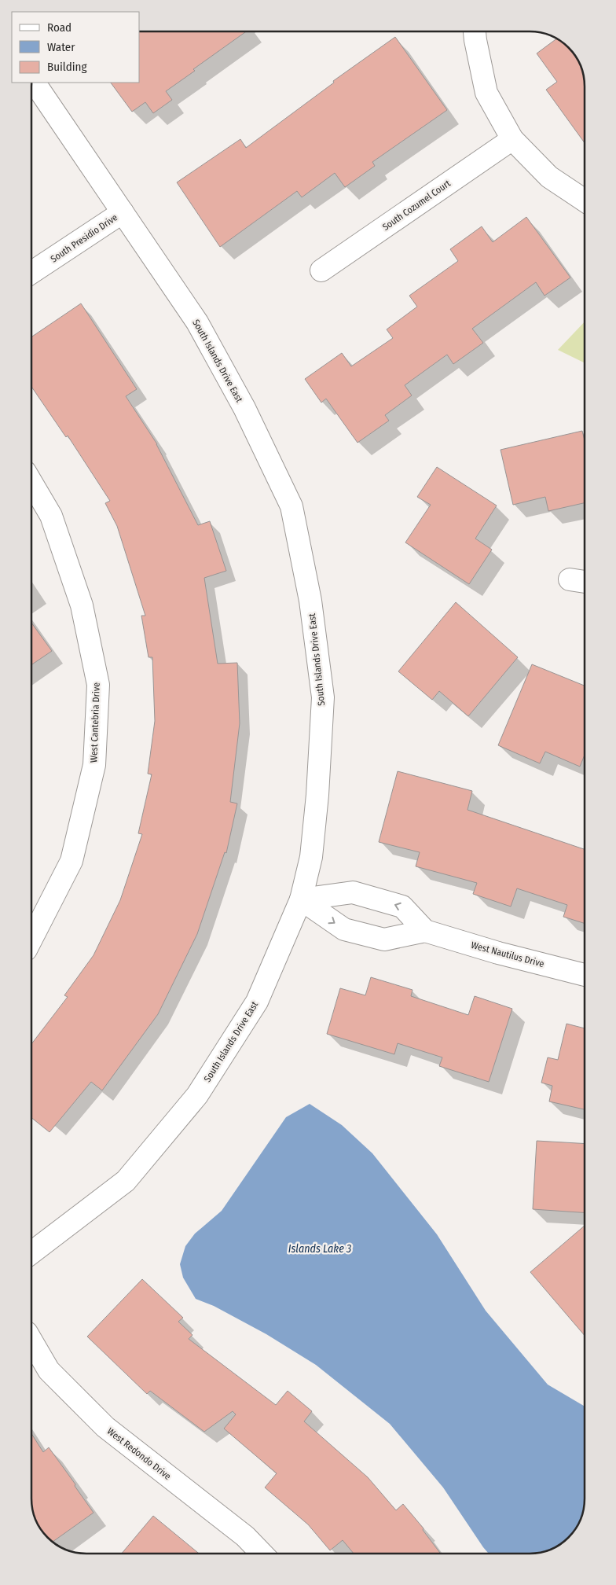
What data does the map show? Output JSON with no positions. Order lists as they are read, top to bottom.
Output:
{
  "streets": {
    "street": [
      "South Cozumel Court",
      "South Presidio Drive",
      "South Islands Drive East",
      "West Cantebria Drive",
      "West Nautilus Drive",
      "West Redondo Drive"
    ]
  },
  "crossings": [
    ["South Presidio Drive", "South Islands Drive East"],
    ["South Islands Drive East", "West Nautilus Drive"]
  ],
  "water": ["Islands Lake 3"],
  "legend": ["Road", "Water", "Building"]
}
